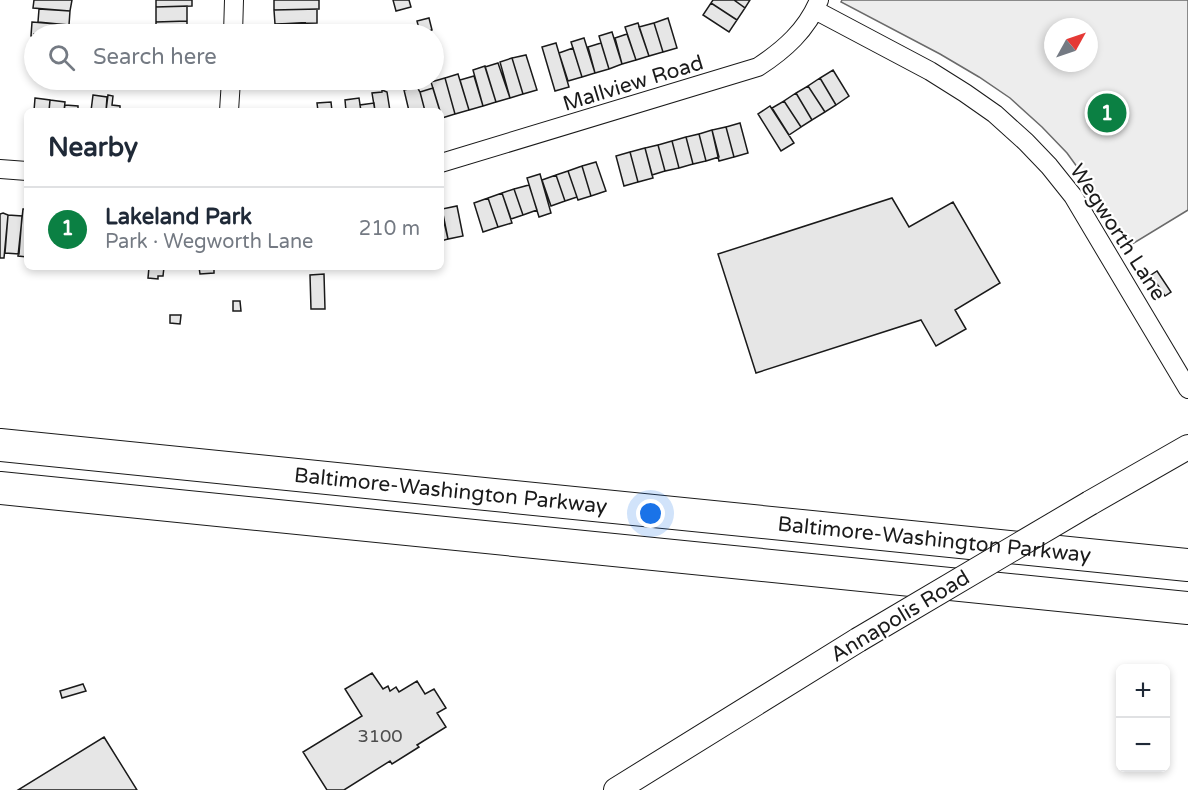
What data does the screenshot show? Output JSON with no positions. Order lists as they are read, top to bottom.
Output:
{
  "streets": {
    "highway": ["Baltimore-Washington Parkway"],
    "main road": ["Annapolis Road"],
    "street": ["Mallview Road", "Wegworth Lane"]
  },
  "crossings": [
    ["Mallview Road", "Wegworth Lane"]
  ],
  "house_numbers": ["3100"],
  "north": "top right",
  "page": {
    "search": "Search here",
    "pins": "1",
    "heading": "Nearby",
    "list": [
      {
        "mark": "1",
        "name": "Lakeland Park",
        "note": "Park · Wegworth Lane",
        "value": "210 m"
      }
    ],
    "map_buttons": ["+", "−"]
  }
}
